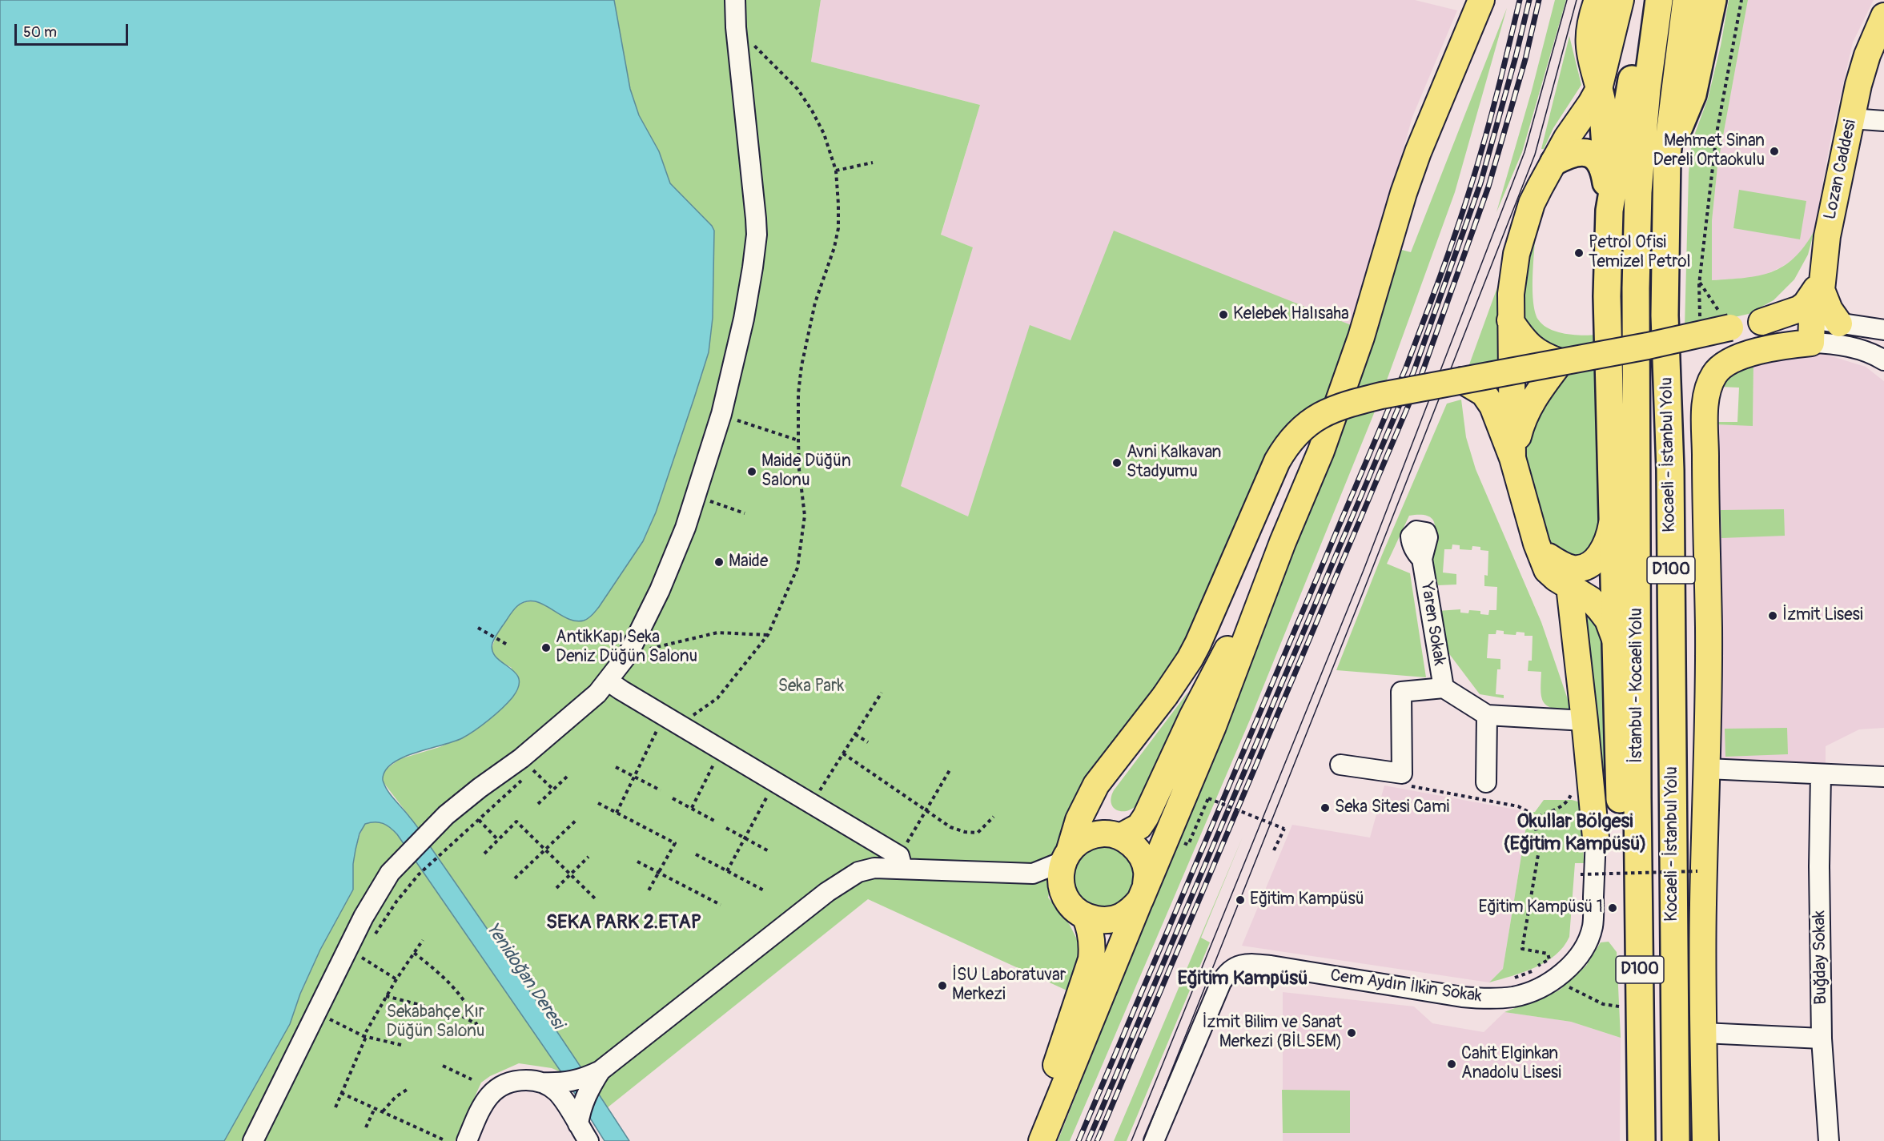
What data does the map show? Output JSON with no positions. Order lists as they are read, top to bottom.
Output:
{
  "streets": {
    "highway": ["Kocaeli - İstanbul Yolu", "D100", "İstanbul - Kocaeli Yolu"],
    "main road": ["Lozan Caddesi"],
    "street": ["Yaren Sokak", "Buğday Sokak", "Cem Aydın İlkin Sokak"]
  },
  "districts": ["Okullar Bölgesi (Eğitim Kampüsü)", "SEKA PARK 2.ETAP", "Eğitim Kampüsü"],
  "water": ["Yenidoğan Deresi"],
  "parks": ["Seka Park", "Sekabahçe Kır Düğün Salonu"],
  "places": [
    "Mehmet Sinan Dereli Ortaokulu",
    "Petrol Ofisi Temizel Petrol",
    "Kelebek Halısaha",
    "Avni Kalkavan Stadyumu",
    "Maide Düğün Salonu",
    "Maide",
    "İzmit Lisesi",
    "AntikKapı Seka Deniz Düğün Salonu",
    "Seka Sitesi Cami",
    "Eğitim Kampüsü",
    "Eğitim Kampüsü 1",
    "İSU Laboratuvar Merkezi",
    "İzmit Bilim ve Sanat Merkezi (BİLSEM)",
    "Cahit Elginkan Anadolu Lisesi"
  ],
  "scale_bar": "50 m"
}
